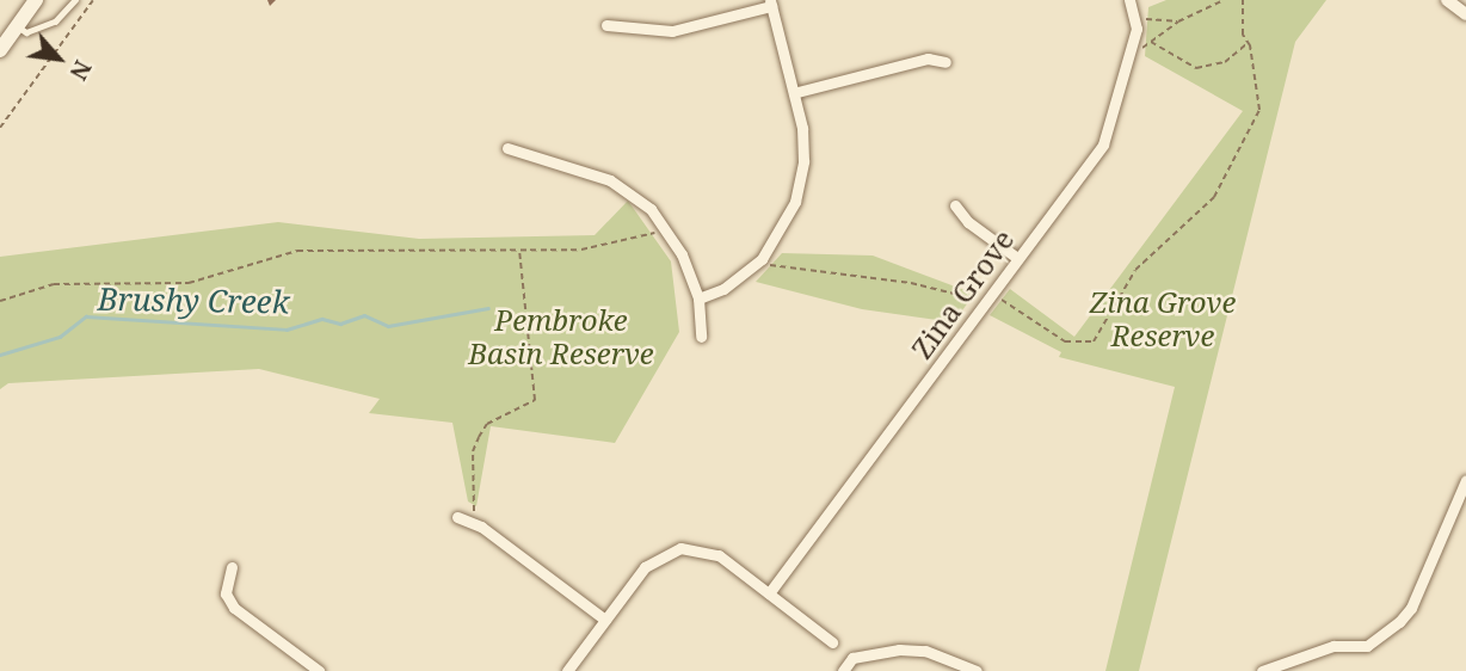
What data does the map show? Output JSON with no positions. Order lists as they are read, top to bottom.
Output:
{
  "streets": {
    "street": ["Zina Grove"]
  },
  "water": ["Brushy Creek"],
  "parks": ["Zina Grove Reserve", "Pembroke Basin Reserve"],
  "north": "bottom right"
}
